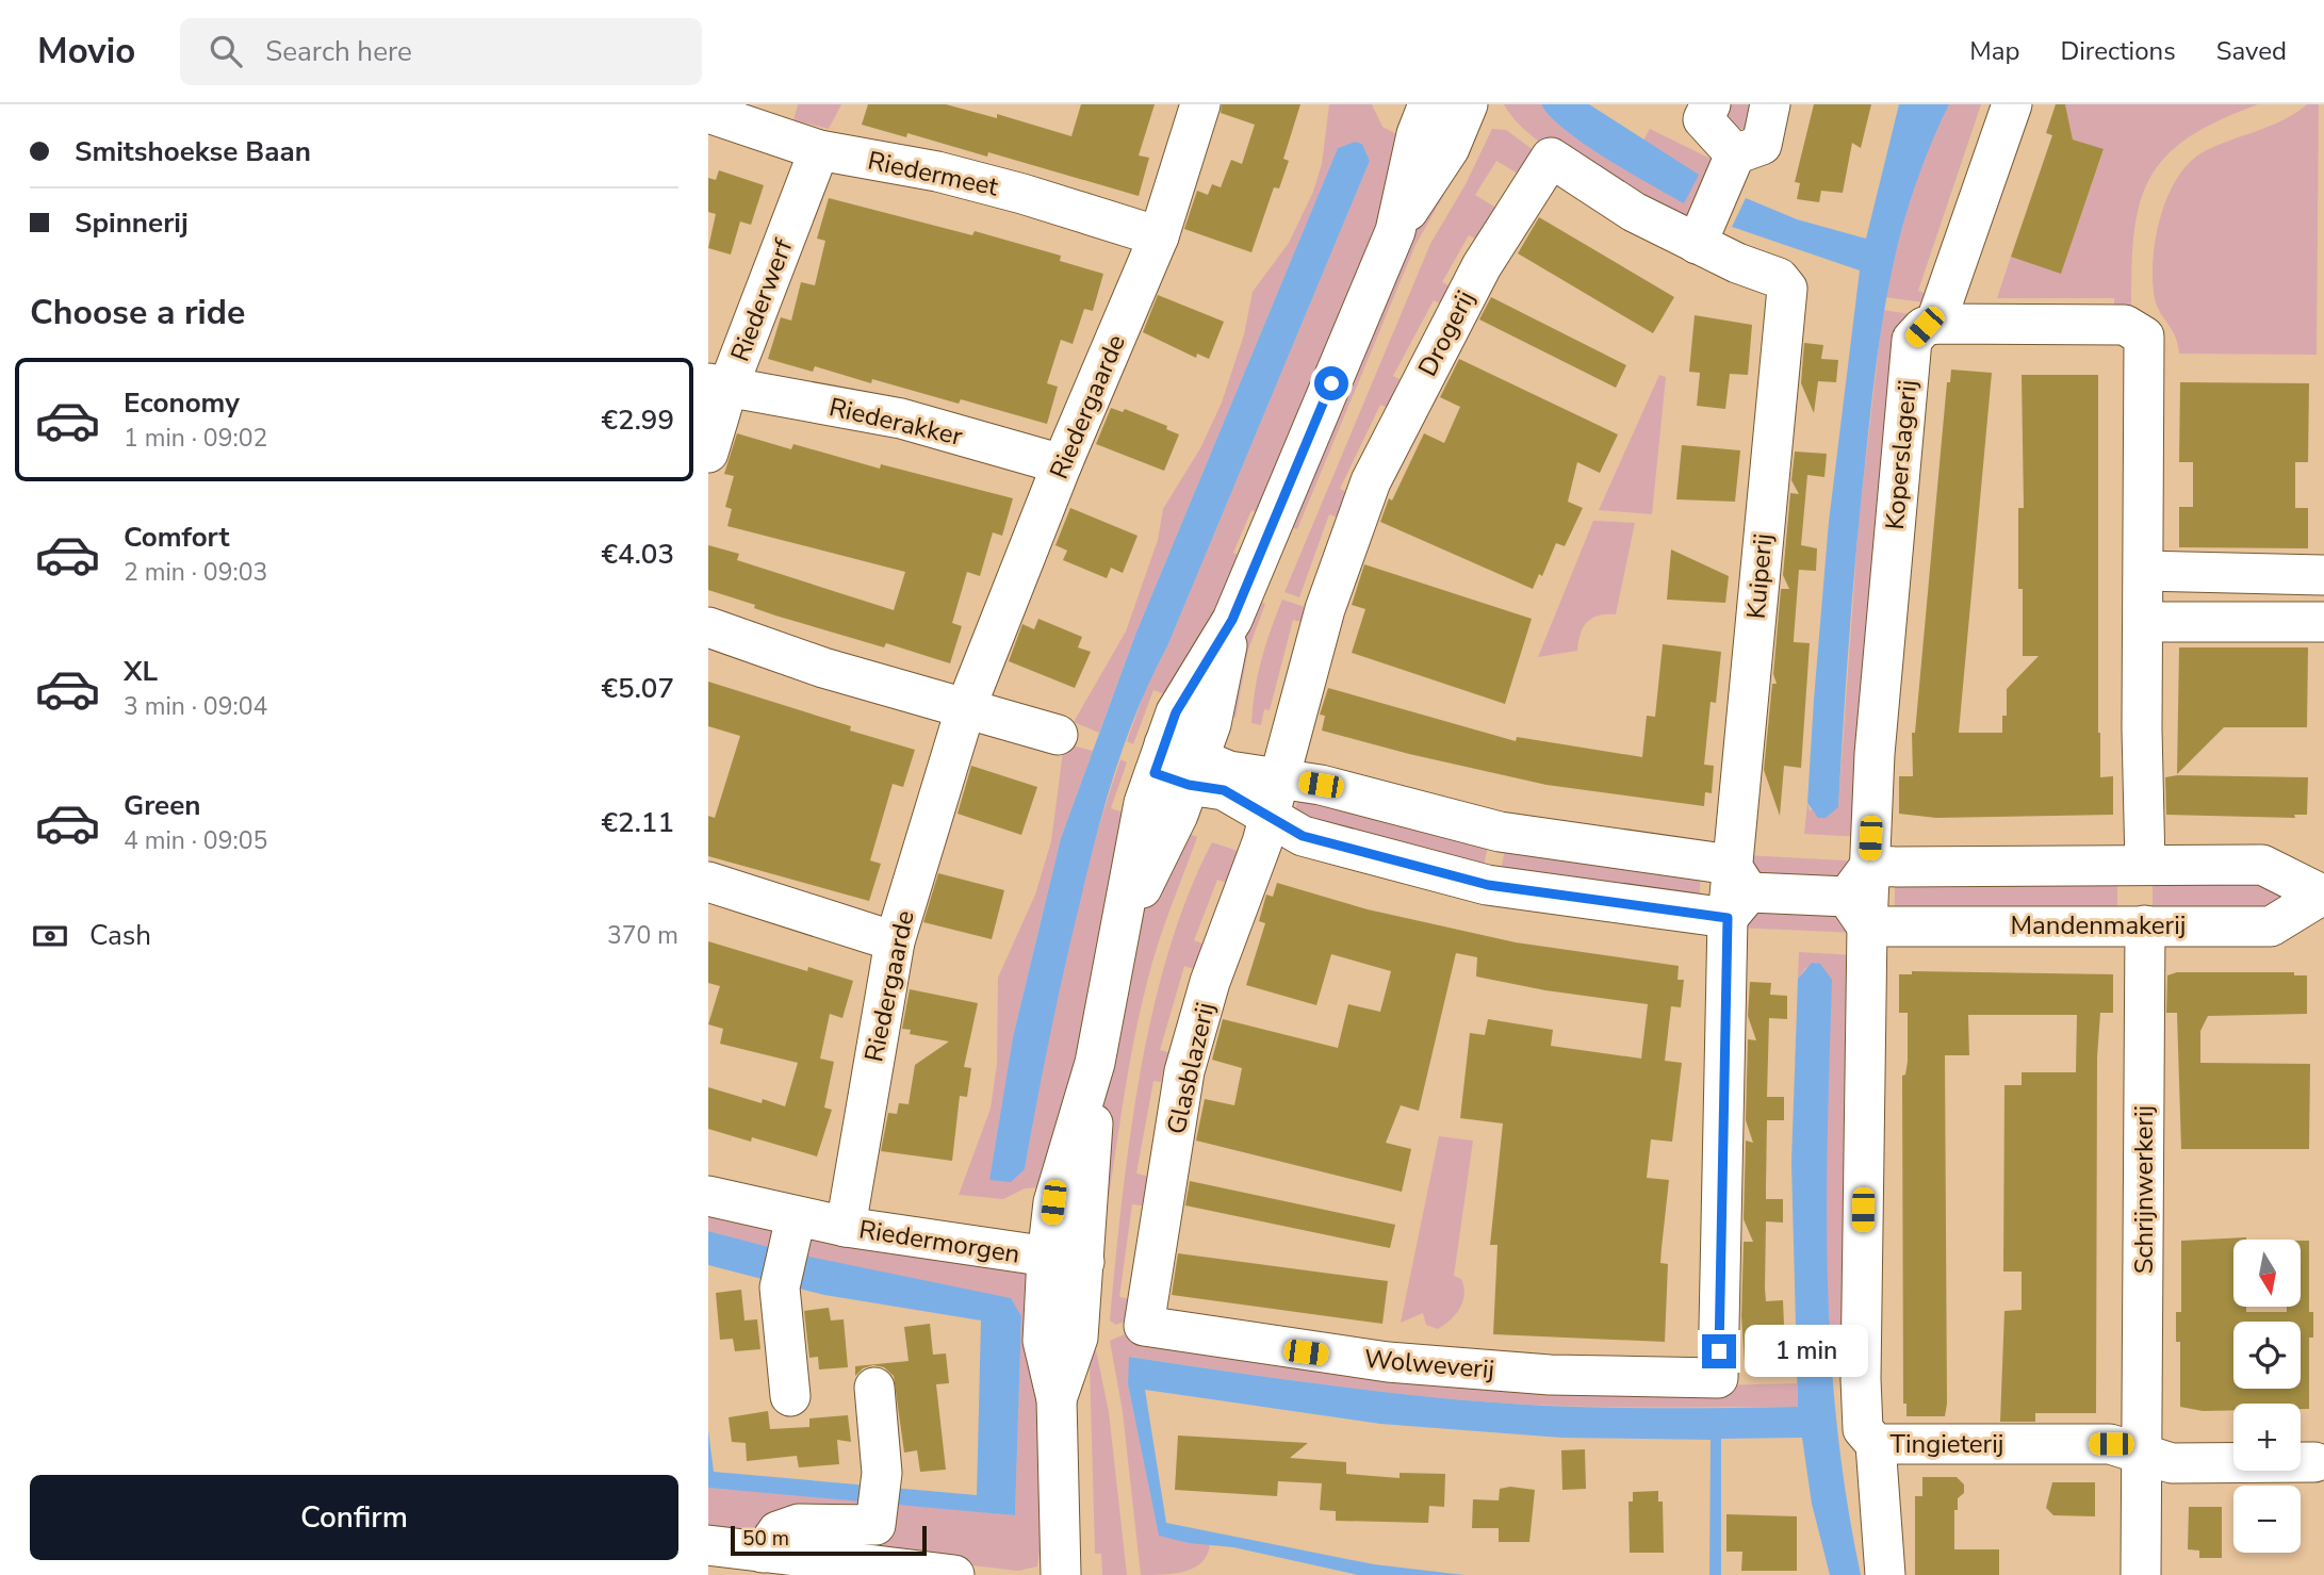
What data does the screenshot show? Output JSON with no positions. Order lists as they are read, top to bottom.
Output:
{
  "streets": {
    "street": [
      "Riedermeet",
      "Riederwerf",
      "Drogerij",
      "Riedergaarde",
      "Riederakker",
      "Koperslagerij",
      "Kuiperij",
      "Mandenmakerij",
      "Glasblazerij",
      "Schrijnwerkerij",
      "Riedermorgen",
      "Wolweverij",
      "Tingieterij"
    ]
  },
  "crossings": [
    ["Riedermeet", "Riederwerf"],
    ["Riedermeet", "Riedergaarde"],
    ["Riederwerf", "Riederakker"],
    ["Drogerij", "Kuiperij"],
    ["Drogerij", "Glasblazerij"],
    ["Riedergaarde", "Riederakker"],
    ["Riedergaarde", "Riedermorgen"],
    ["Koperslagerij", "Mandenmakerij"],
    ["Koperslagerij", "Tingieterij"],
    ["Kuiperij", "Mandenmakerij"],
    ["Kuiperij", "Wolweverij"],
    ["Mandenmakerij", "Schrijnwerkerij"],
    ["Mandenmakerij", "Tingieterij"],
    ["Glasblazerij", "Wolweverij"],
    ["Schrijnwerkerij", "Tingieterij"]
  ],
  "scale_bar": "50 m",
  "north": "bottom",
  "page": {
    "header": "Movio",
    "search": "Search here",
    "nav": ["Map", "Directions", "Saved"],
    "banner": ["Smitshoekse Baan", "Spinnerij"],
    "heading": "Choose a ride",
    "list": [
      {
        "name": "Economy",
        "note": "1 min · 09:02",
        "value": "€2.99"
      },
      {
        "name": "Comfort",
        "note": "2 min · 09:03",
        "value": "€4.03"
      },
      {
        "name": "XL",
        "note": "3 min · 09:04",
        "value": "€5.07"
      },
      {
        "name": "Green",
        "note": "4 min · 09:05",
        "value": "€2.11"
      }
    ],
    "pay": ["Cash", "370 m"],
    "map_buttons": ["+", "−"],
    "bubble": "1 min",
    "buttons": "Confirm",
    "scale": "50 m"
  }
}
